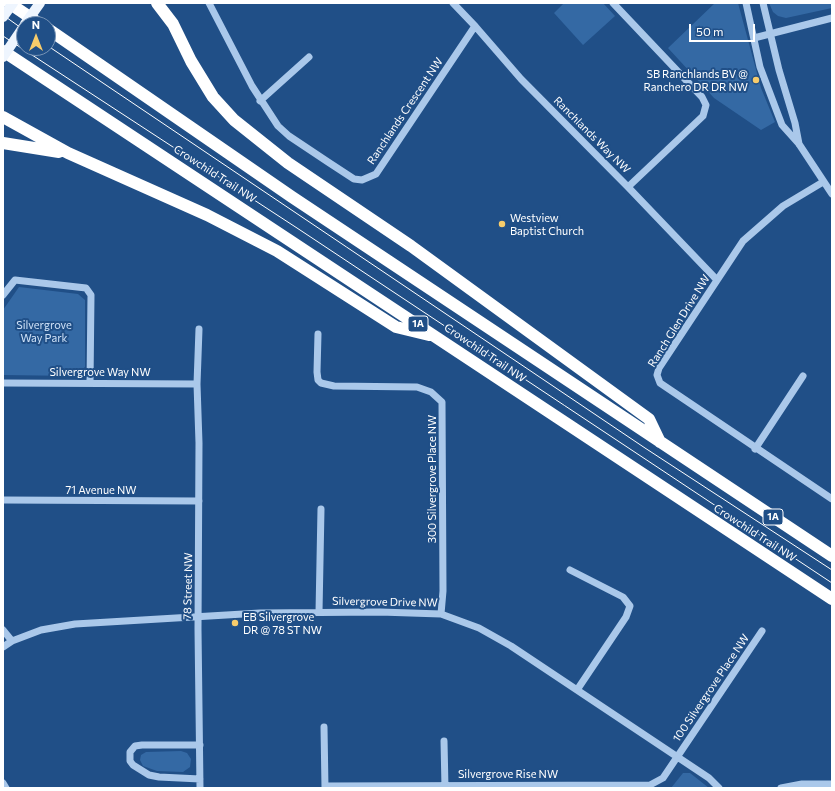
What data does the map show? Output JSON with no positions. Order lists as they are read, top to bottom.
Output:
{
  "streets": {
    "highway": ["Crowchild Trail NW", "1A"],
    "street": [
      "Ranchlands Crescent NW",
      "Ranchlands Way NW",
      "Ranch Glen Drive NW",
      "Silvergrove Way NW",
      "300 Silvergrove Place NW",
      "71 Avenue NW",
      "78 Street NW",
      "Silvergrove Drive NW",
      "100 Silvergrove Place NW",
      "Silvergrove Rise NW"
    ]
  },
  "crossings": [
    ["Ranchlands Crescent NW", "Ranchlands Way NW"],
    ["Ranchlands Way NW", "Ranch Glen Drive NW"],
    ["Silvergrove Way NW", "78 Street NW"],
    ["300 Silvergrove Place NW", "Silvergrove Drive NW"],
    ["71 Avenue NW", "78 Street NW"],
    ["78 Street NW", "Silvergrove Drive NW"],
    ["Silvergrove Drive NW", "100 Silvergrove Place NW"],
    ["Silvergrove Drive NW", "Silvergrove Rise NW"],
    ["100 Silvergrove Place NW", "Silvergrove Rise NW"]
  ],
  "parks": ["Silvergrove Way Park"],
  "places": ["SB Ranchlands BV @ Ranchero DR DR NW", "Westview Baptist Church", "EB Silvergrove DR @ 78 ST NW"],
  "scale_bar": "50 m",
  "north": "top"
}
